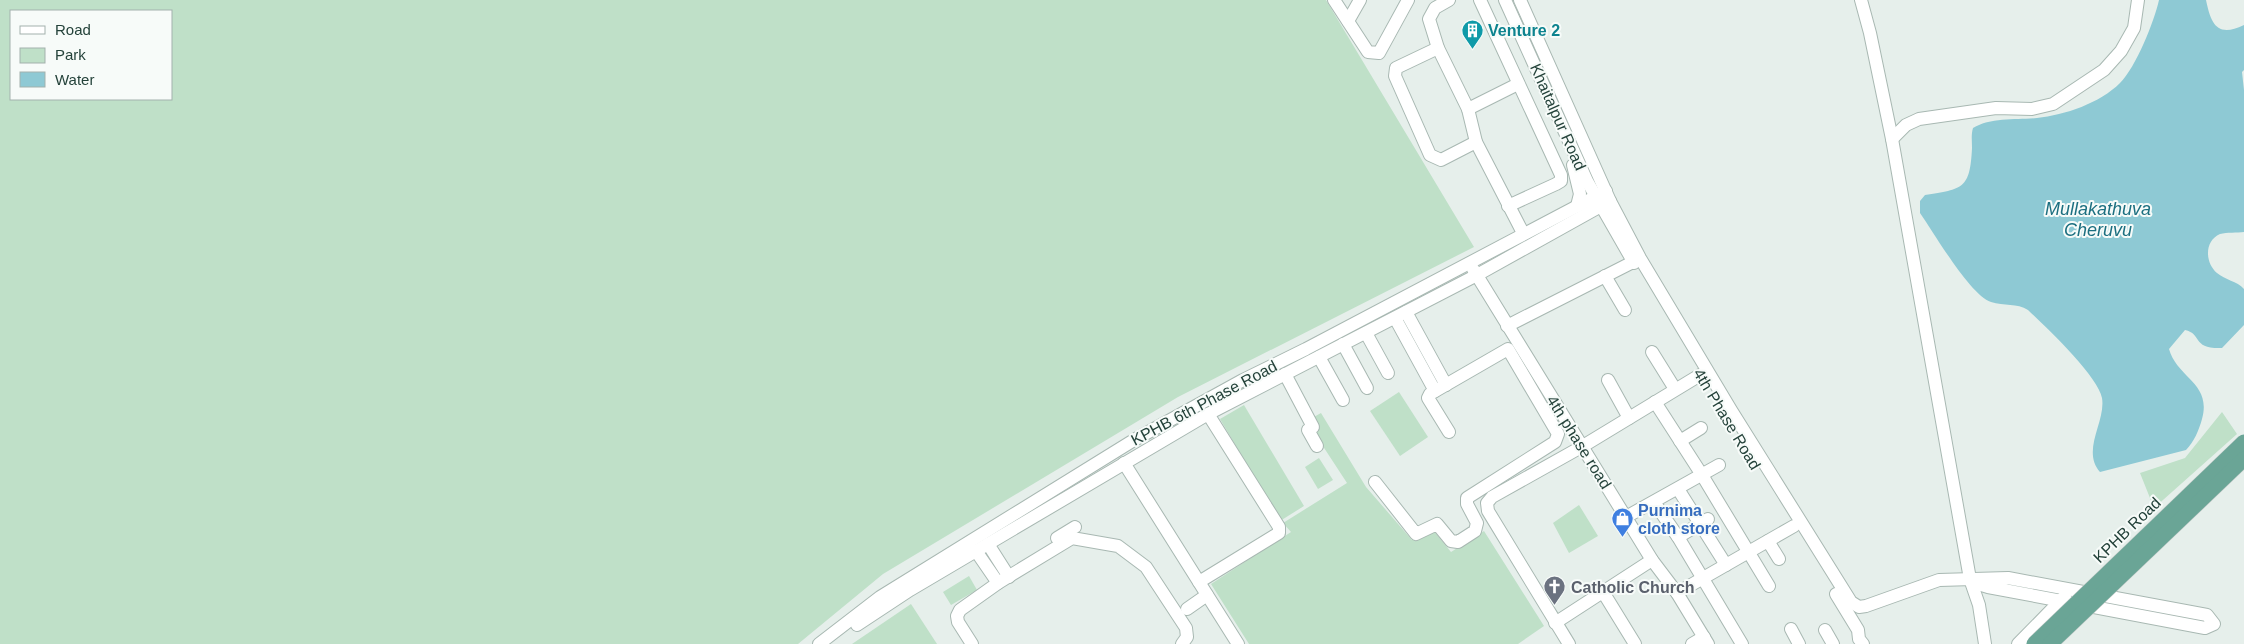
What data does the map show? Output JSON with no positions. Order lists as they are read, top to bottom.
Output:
{
  "streets": {
    "main road": ["KPHB Road"],
    "street": [
      "Khaitalpur Road",
      "KPHB 6th Phase Road",
      "4th Phase Road",
      "4th phase road"
    ]
  },
  "crossings": [
    ["Khaitalpur Road", "KPHB 6th Phase Road"],
    ["Khaitalpur Road", "4th Phase Road"],
    ["KPHB 6th Phase Road", "4th Phase Road"],
    ["KPHB 6th Phase Road", "4th phase road"]
  ],
  "water": ["Mullakathuva Cheruvu"],
  "places": {
    "building": ["Venture 2"],
    "shop": ["Purnima cloth store"],
    "church": ["Catholic Church"]
  },
  "legend": ["Road", "Park", "Water"]
}
